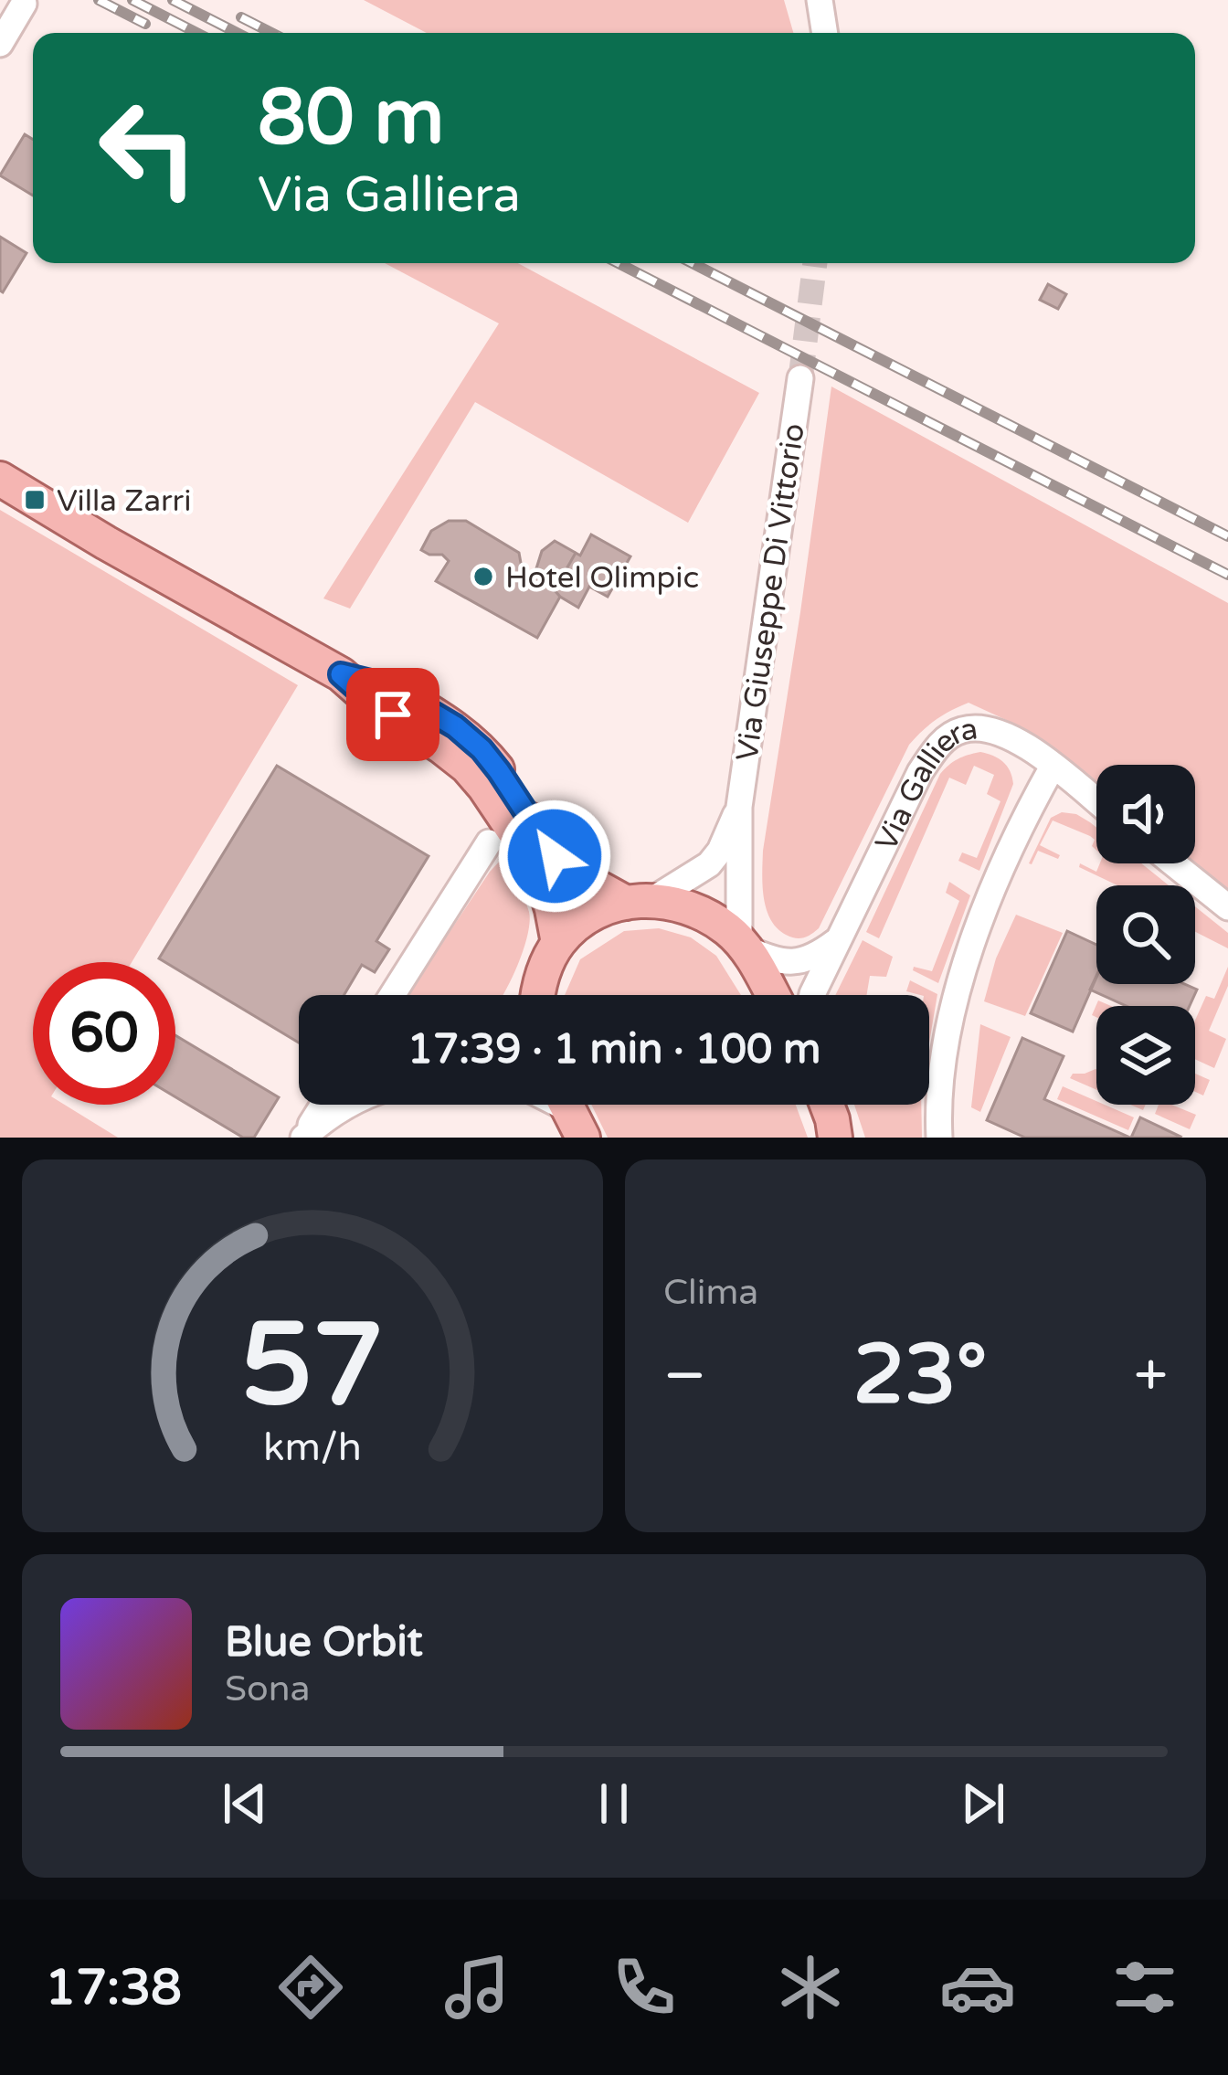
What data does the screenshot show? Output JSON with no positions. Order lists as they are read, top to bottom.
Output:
{
  "streets": {
    "street": ["Via Giuseppe Di Vittorio", "Via Galliera"]
  },
  "places": {
    "transit": ["Villa Zarri"],
    "other": ["Hotel Olimpic"]
  },
  "page": {
    "turn": ["80 m", "Via Galliera"],
    "limit": "60",
    "trip": "17:39 · 1 min · 100 m",
    "tile": "Clima",
    "heat": ["−", "23°", "+"],
    "song": ["Blue Orbit", "Sona"],
    "tabs": "17:38",
    "gauge": ["57", "km/h"]
  }
}
